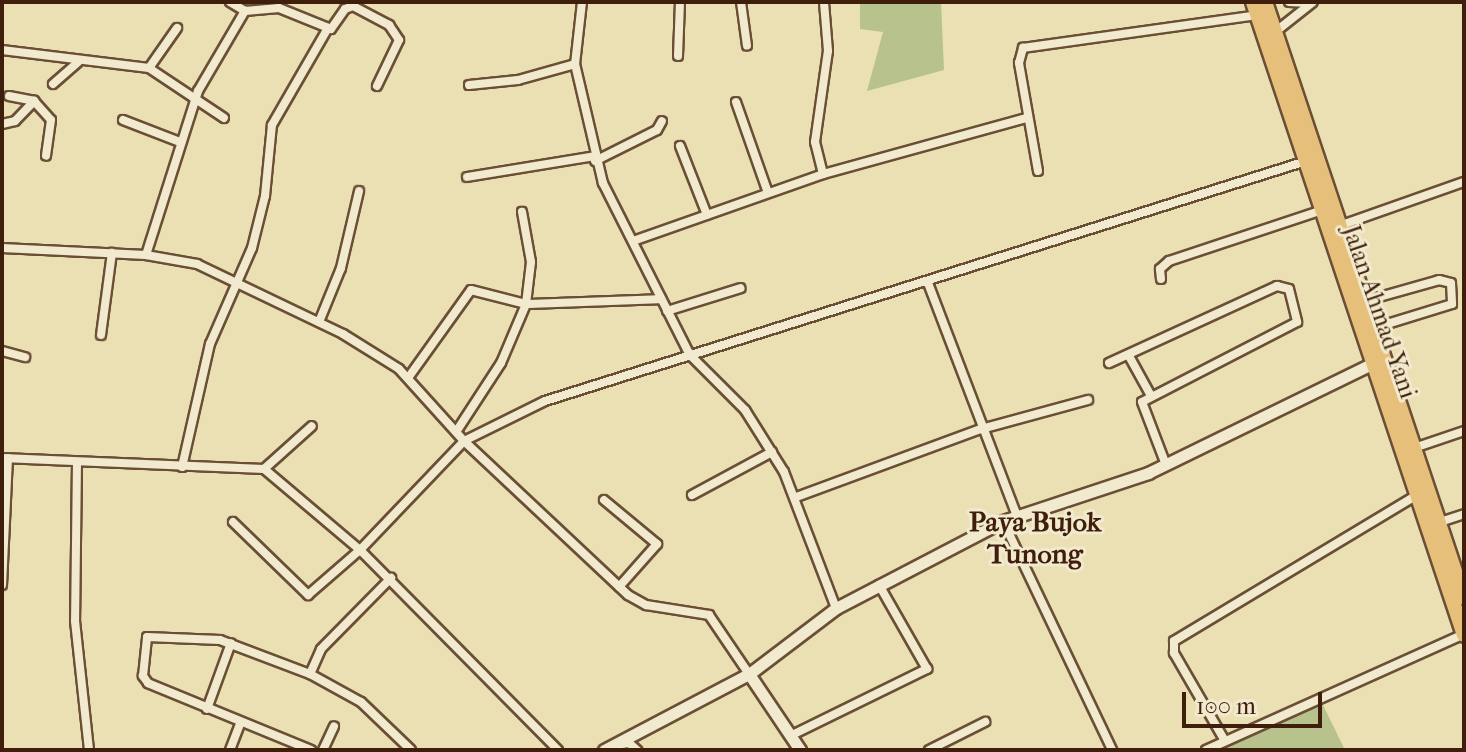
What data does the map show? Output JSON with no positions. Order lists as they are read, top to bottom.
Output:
{
  "streets": {
    "main road": ["Jalan Ahmad Yani"]
  },
  "districts": ["Paya Bujok Tunong"],
  "scale_bar": "100 m"
}
